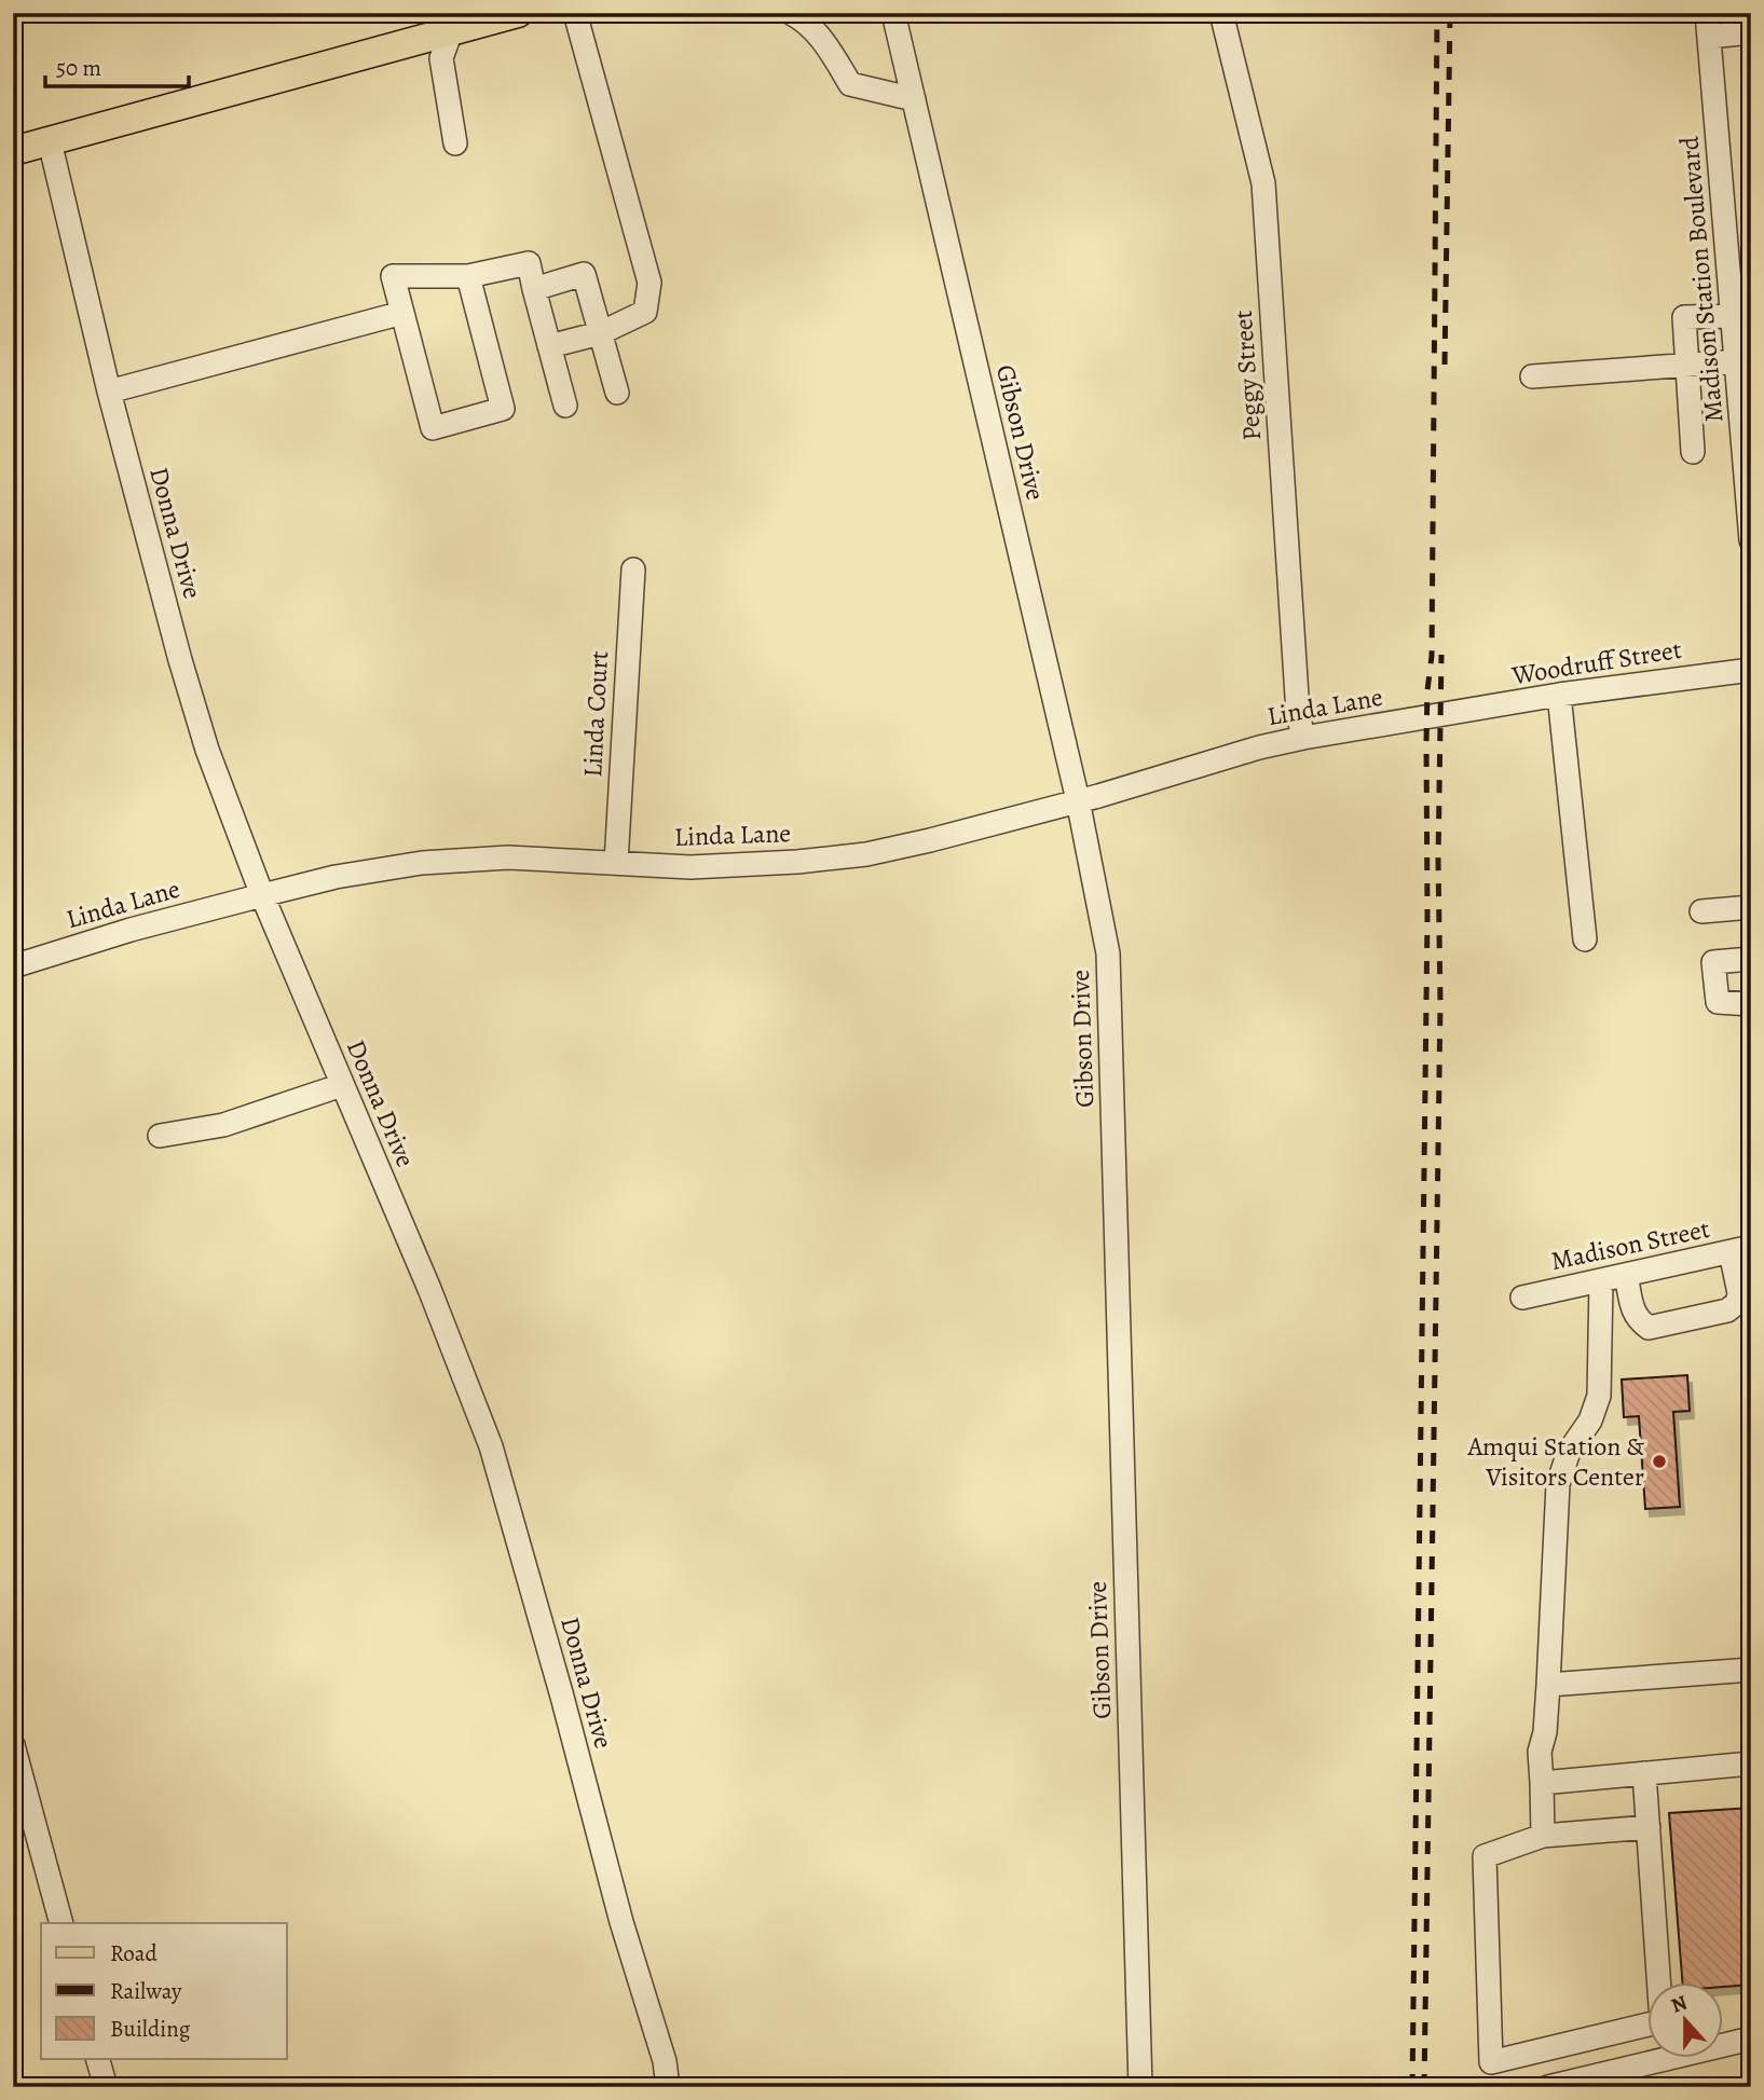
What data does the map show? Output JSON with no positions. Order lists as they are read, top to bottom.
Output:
{
  "streets": {
    "street": [
      "Madison Station Boulevard",
      "Peggy Street",
      "Gibson Drive",
      "Donna Drive",
      "Woodruff Street",
      "Linda Lane",
      "Linda Court",
      "Madison Street"
    ]
  },
  "crossings": [
    ["Peggy Street", "Linda Lane"],
    ["Gibson Drive", "Linda Lane"],
    ["Donna Drive", "Linda Lane"],
    ["Woodruff Street", "Linda Lane"],
    ["Linda Lane", "Linda Court"]
  ],
  "places": ["Amqui Station & Visitors Center"],
  "legend": ["Road", "Railway", "Building"],
  "scale_bar": "50 m",
  "north": "top"
}
